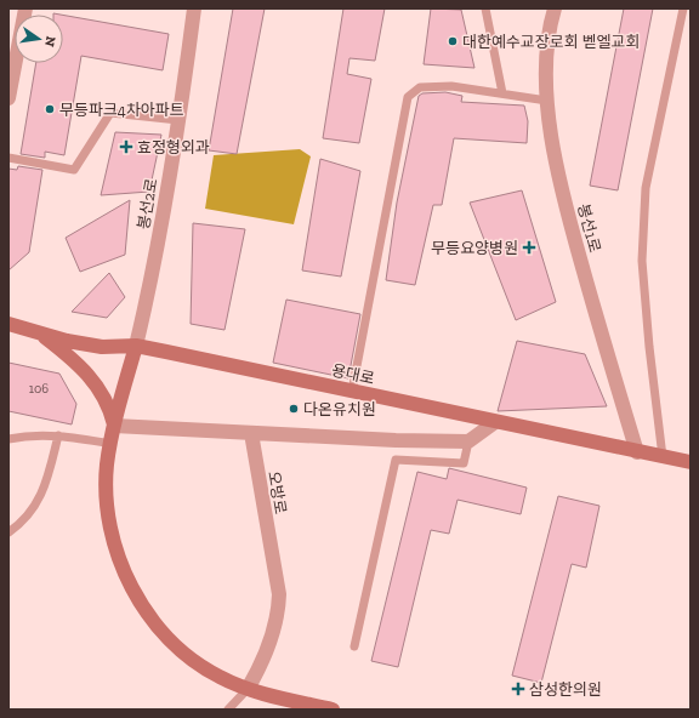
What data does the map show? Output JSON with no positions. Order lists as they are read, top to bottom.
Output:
{
  "streets": {
    "street": [
      "봉선2로",
      "봉선1로",
      "용대로",
      "오방로"
    ]
  },
  "crossings": [
    ["봉선2로", "용대로"],
    ["봉선1로", "용대로"]
  ],
  "places": {
    "other": ["대한예수교장로회 벧엘교회", "무등파크4차아파트", "다온유치원"],
    "health": ["효정형외과", "무등요양병원", "삼성한의원"]
  },
  "house_numbers": ["106"],
  "north": "right"
}
